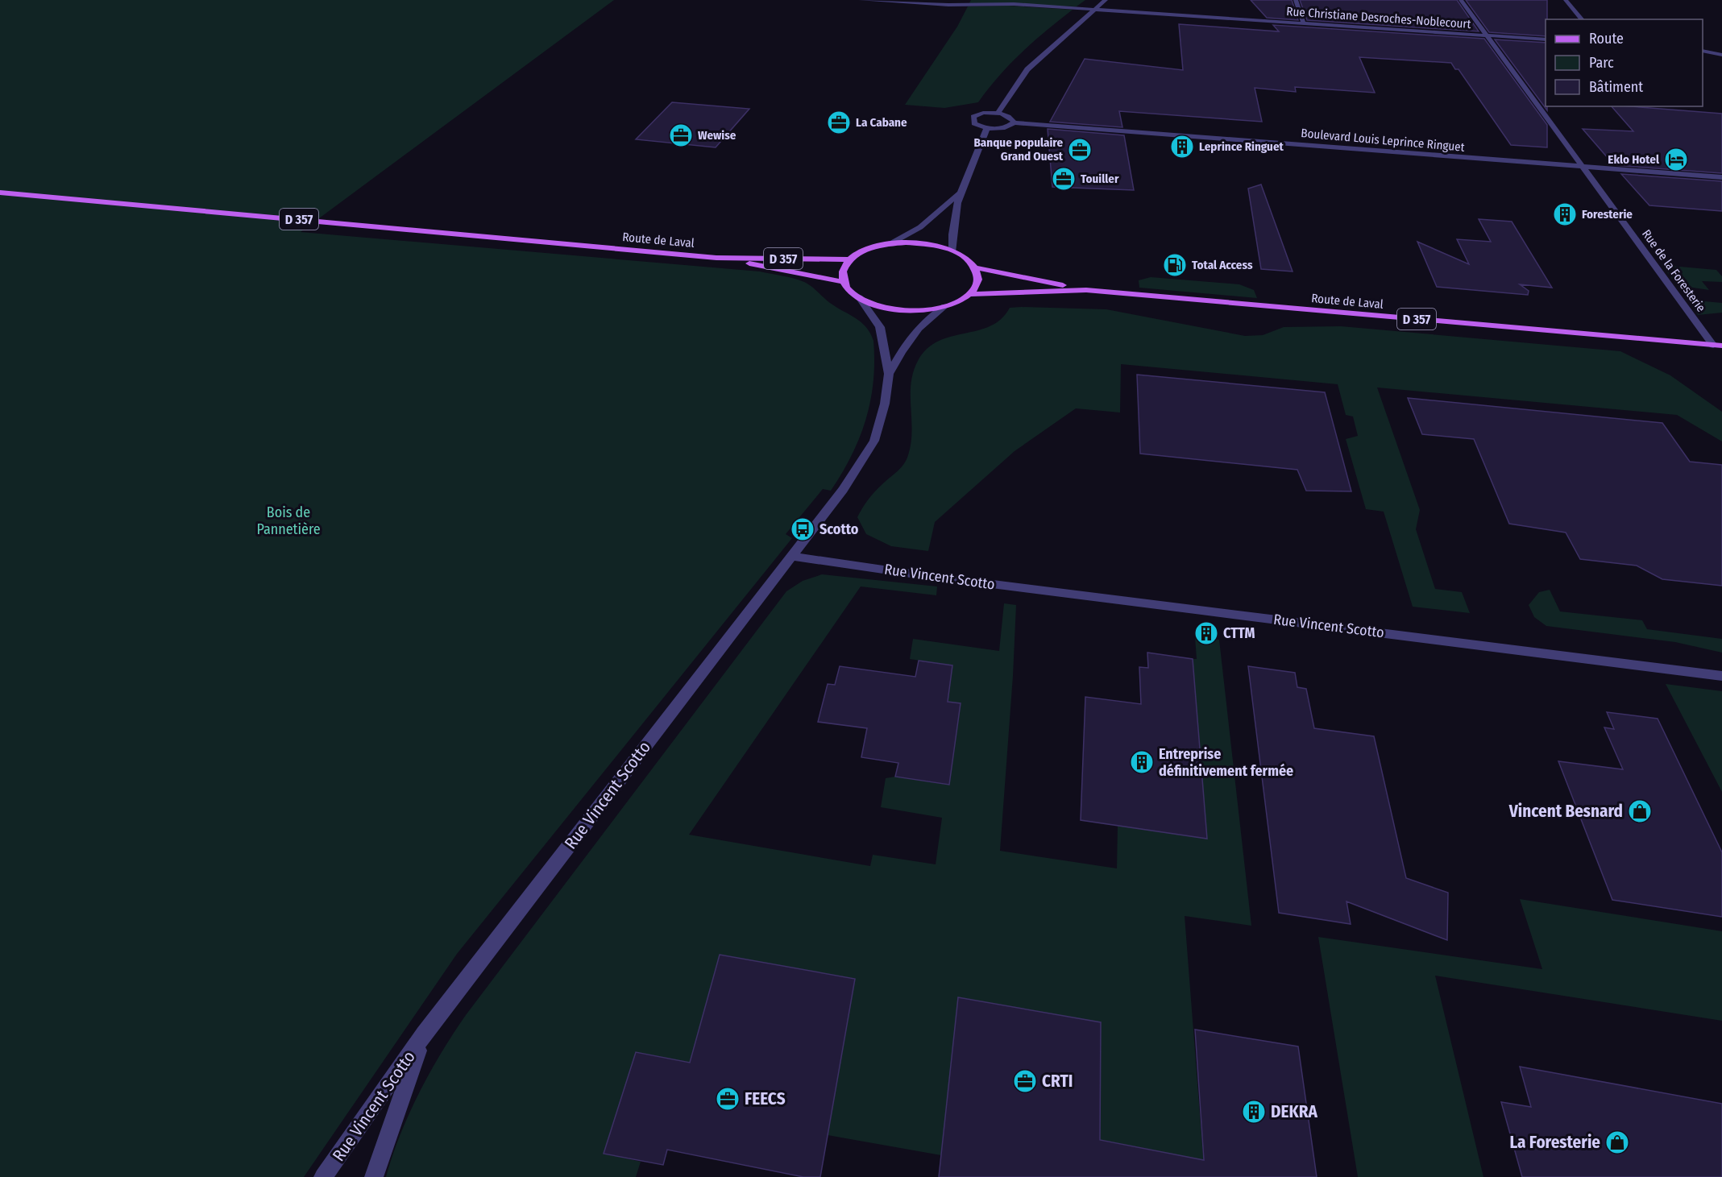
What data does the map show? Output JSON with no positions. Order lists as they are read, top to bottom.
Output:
{
  "streets": {
    "main road": ["D 357", "Route de Laval"],
    "street": [
      "Rue Christiane Desroches-Noblecourt",
      "Boulevard Louis Leprince Ringuet",
      "Rue de la Foresterie",
      "Rue Vincent Scotto"
    ]
  },
  "crossings": [
    ["Rue Christiane Desroches-Noblecourt", "Rue de la Foresterie"],
    ["Boulevard Louis Leprince Ringuet", "Rue de la Foresterie"],
    ["Route de Laval", "Rue de la Foresterie"]
  ],
  "parks": ["Bois de Pannetière"],
  "places": {
    "office": [
      "La Cabane",
      "Wewise",
      "Banque populaire Grand Ouest",
      "Touiller",
      "CRTI",
      "FEECS"
    ],
    "building": [
      "Leprince Ringuet",
      "Foresterie",
      "CTTM",
      "Entreprise définitivement fermée",
      "DEKRA"
    ],
    "hotel": ["Eklo Hotel"],
    "fuel station": ["Total Access"],
    "bus stop": ["Scotto"],
    "shop": ["Vincent Besnard", "La Foresterie"]
  },
  "legend": ["Route", "Parc", "Bâtiment"]
}
